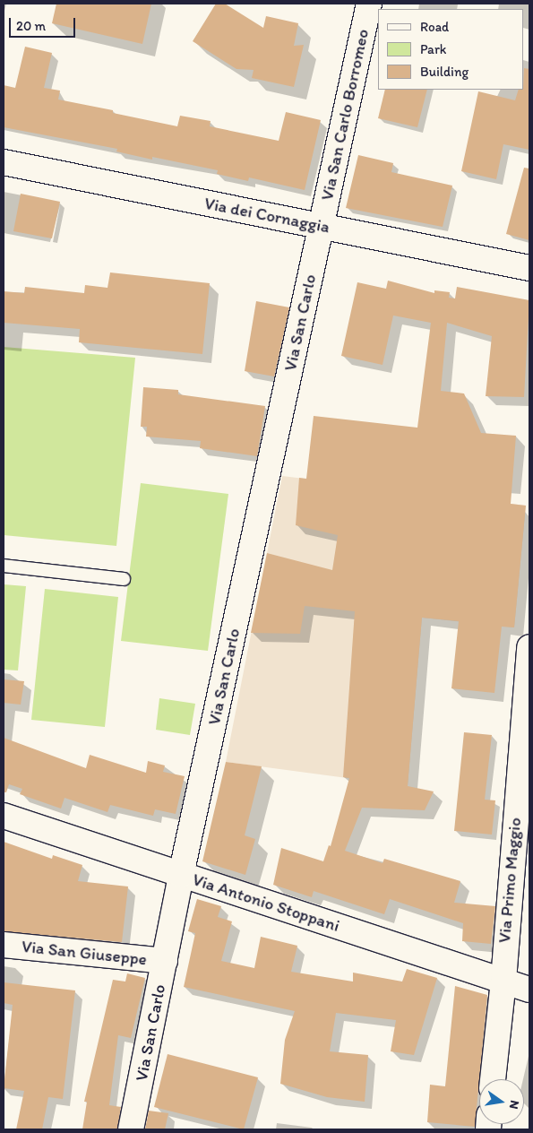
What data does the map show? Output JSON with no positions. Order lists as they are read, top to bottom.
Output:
{
  "streets": {
    "street": [
      "Via San Carlo Borromeo",
      "Via dei Cornaggia",
      "Via San Carlo",
      "Via Primo Maggio",
      "Via Antonio Stoppani",
      "Via San Giuseppe"
    ]
  },
  "crossings": [
    ["Via San Carlo Borromeo", "Via dei Cornaggia"],
    ["Via San Carlo Borromeo", "Via San Carlo"],
    ["Via dei Cornaggia", "Via San Carlo"],
    ["Via San Carlo", "Via Antonio Stoppani"],
    ["Via San Carlo", "Via San Giuseppe"],
    ["Via Primo Maggio", "Via Antonio Stoppani"]
  ],
  "legend": ["Road", "Park", "Building"],
  "scale_bar": "20 m",
  "north": "right"
}
